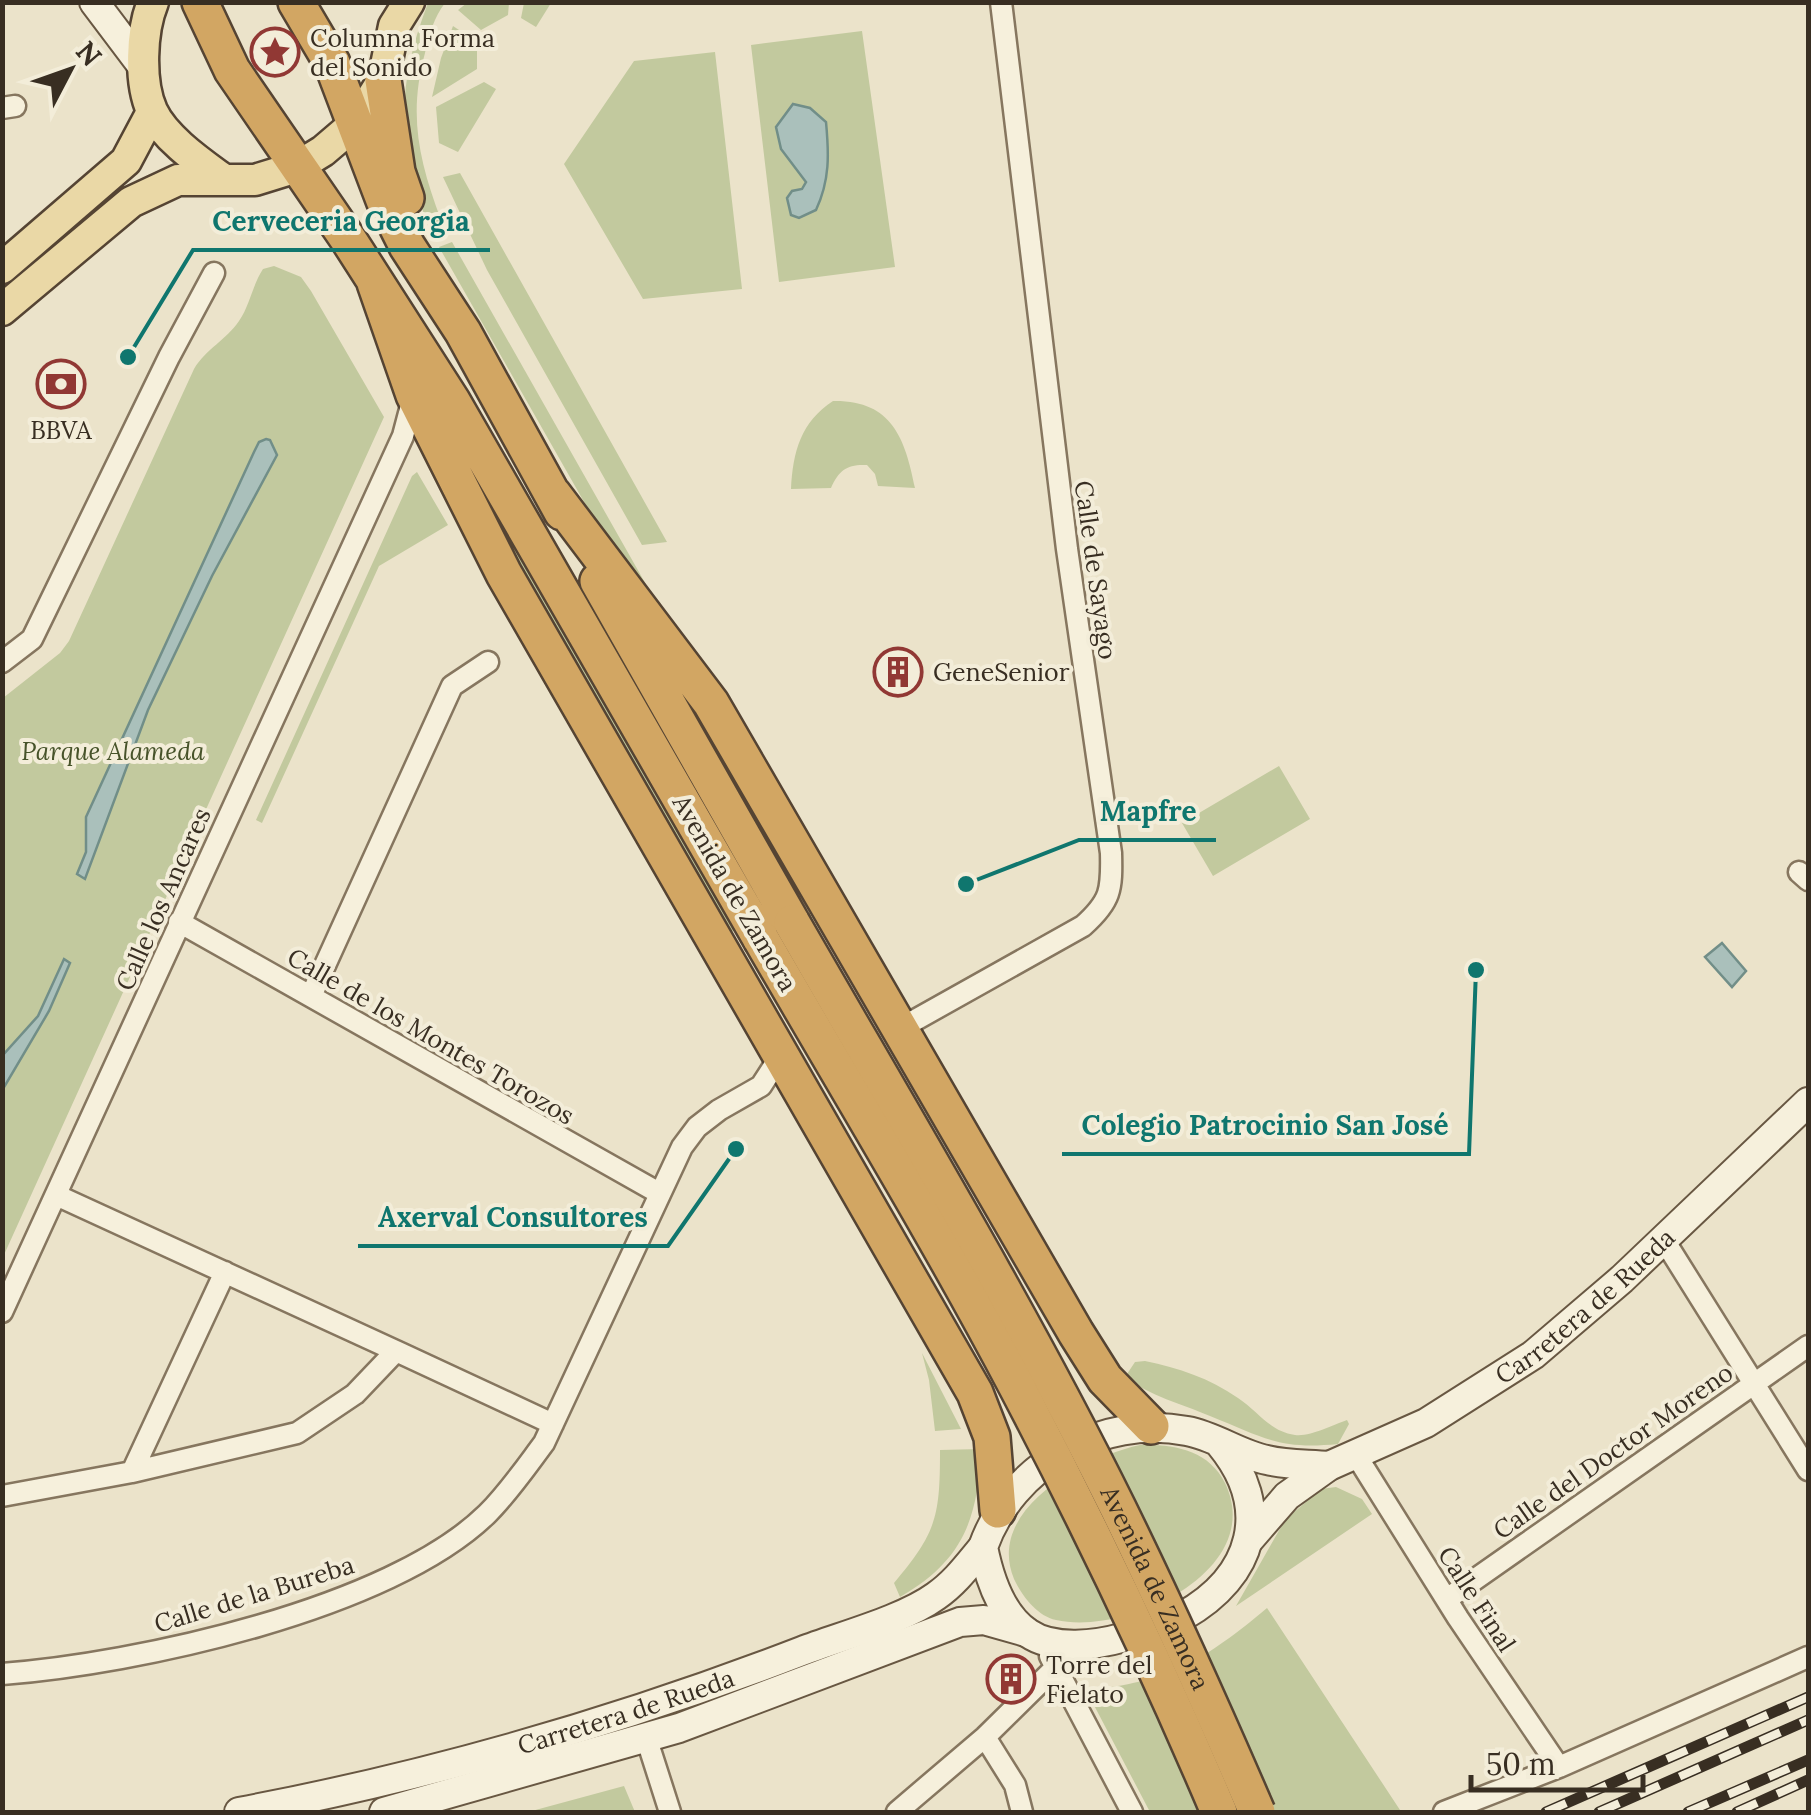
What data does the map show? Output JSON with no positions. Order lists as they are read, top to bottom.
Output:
{
  "streets": {
    "highway": ["Avenida de Zamora"],
    "street": [
      "Calle de Sayago",
      "Calle los Ancares",
      "Calle de los Montes Torozos",
      "Carretera de Rueda",
      "Calle del Doctor Moreno",
      "Calle de la Bureba",
      "Calle Final"
    ]
  },
  "crossings": [
    ["Calle los Ancares", "Calle de los Montes Torozos"],
    ["Calle de los Montes Torozos", "Calle de la Bureba"],
    ["Carretera de Rueda", "Calle Final"],
    ["Calle del Doctor Moreno", "Calle Final"]
  ],
  "parks": ["Parque Alameda"],
  "places": {
    "place": ["Columna Forma del Sonido"],
    "other": [
      "Cerveceria Georgia",
      "Mapfre",
      "Colegio Patrocinio San José",
      "Axerval Consultores"
    ],
    "bank": ["BBVA"],
    "building": ["GeneSenior", "Torre del Fielato"]
  },
  "scale_bar": "50 m",
  "north": "top right"
}
